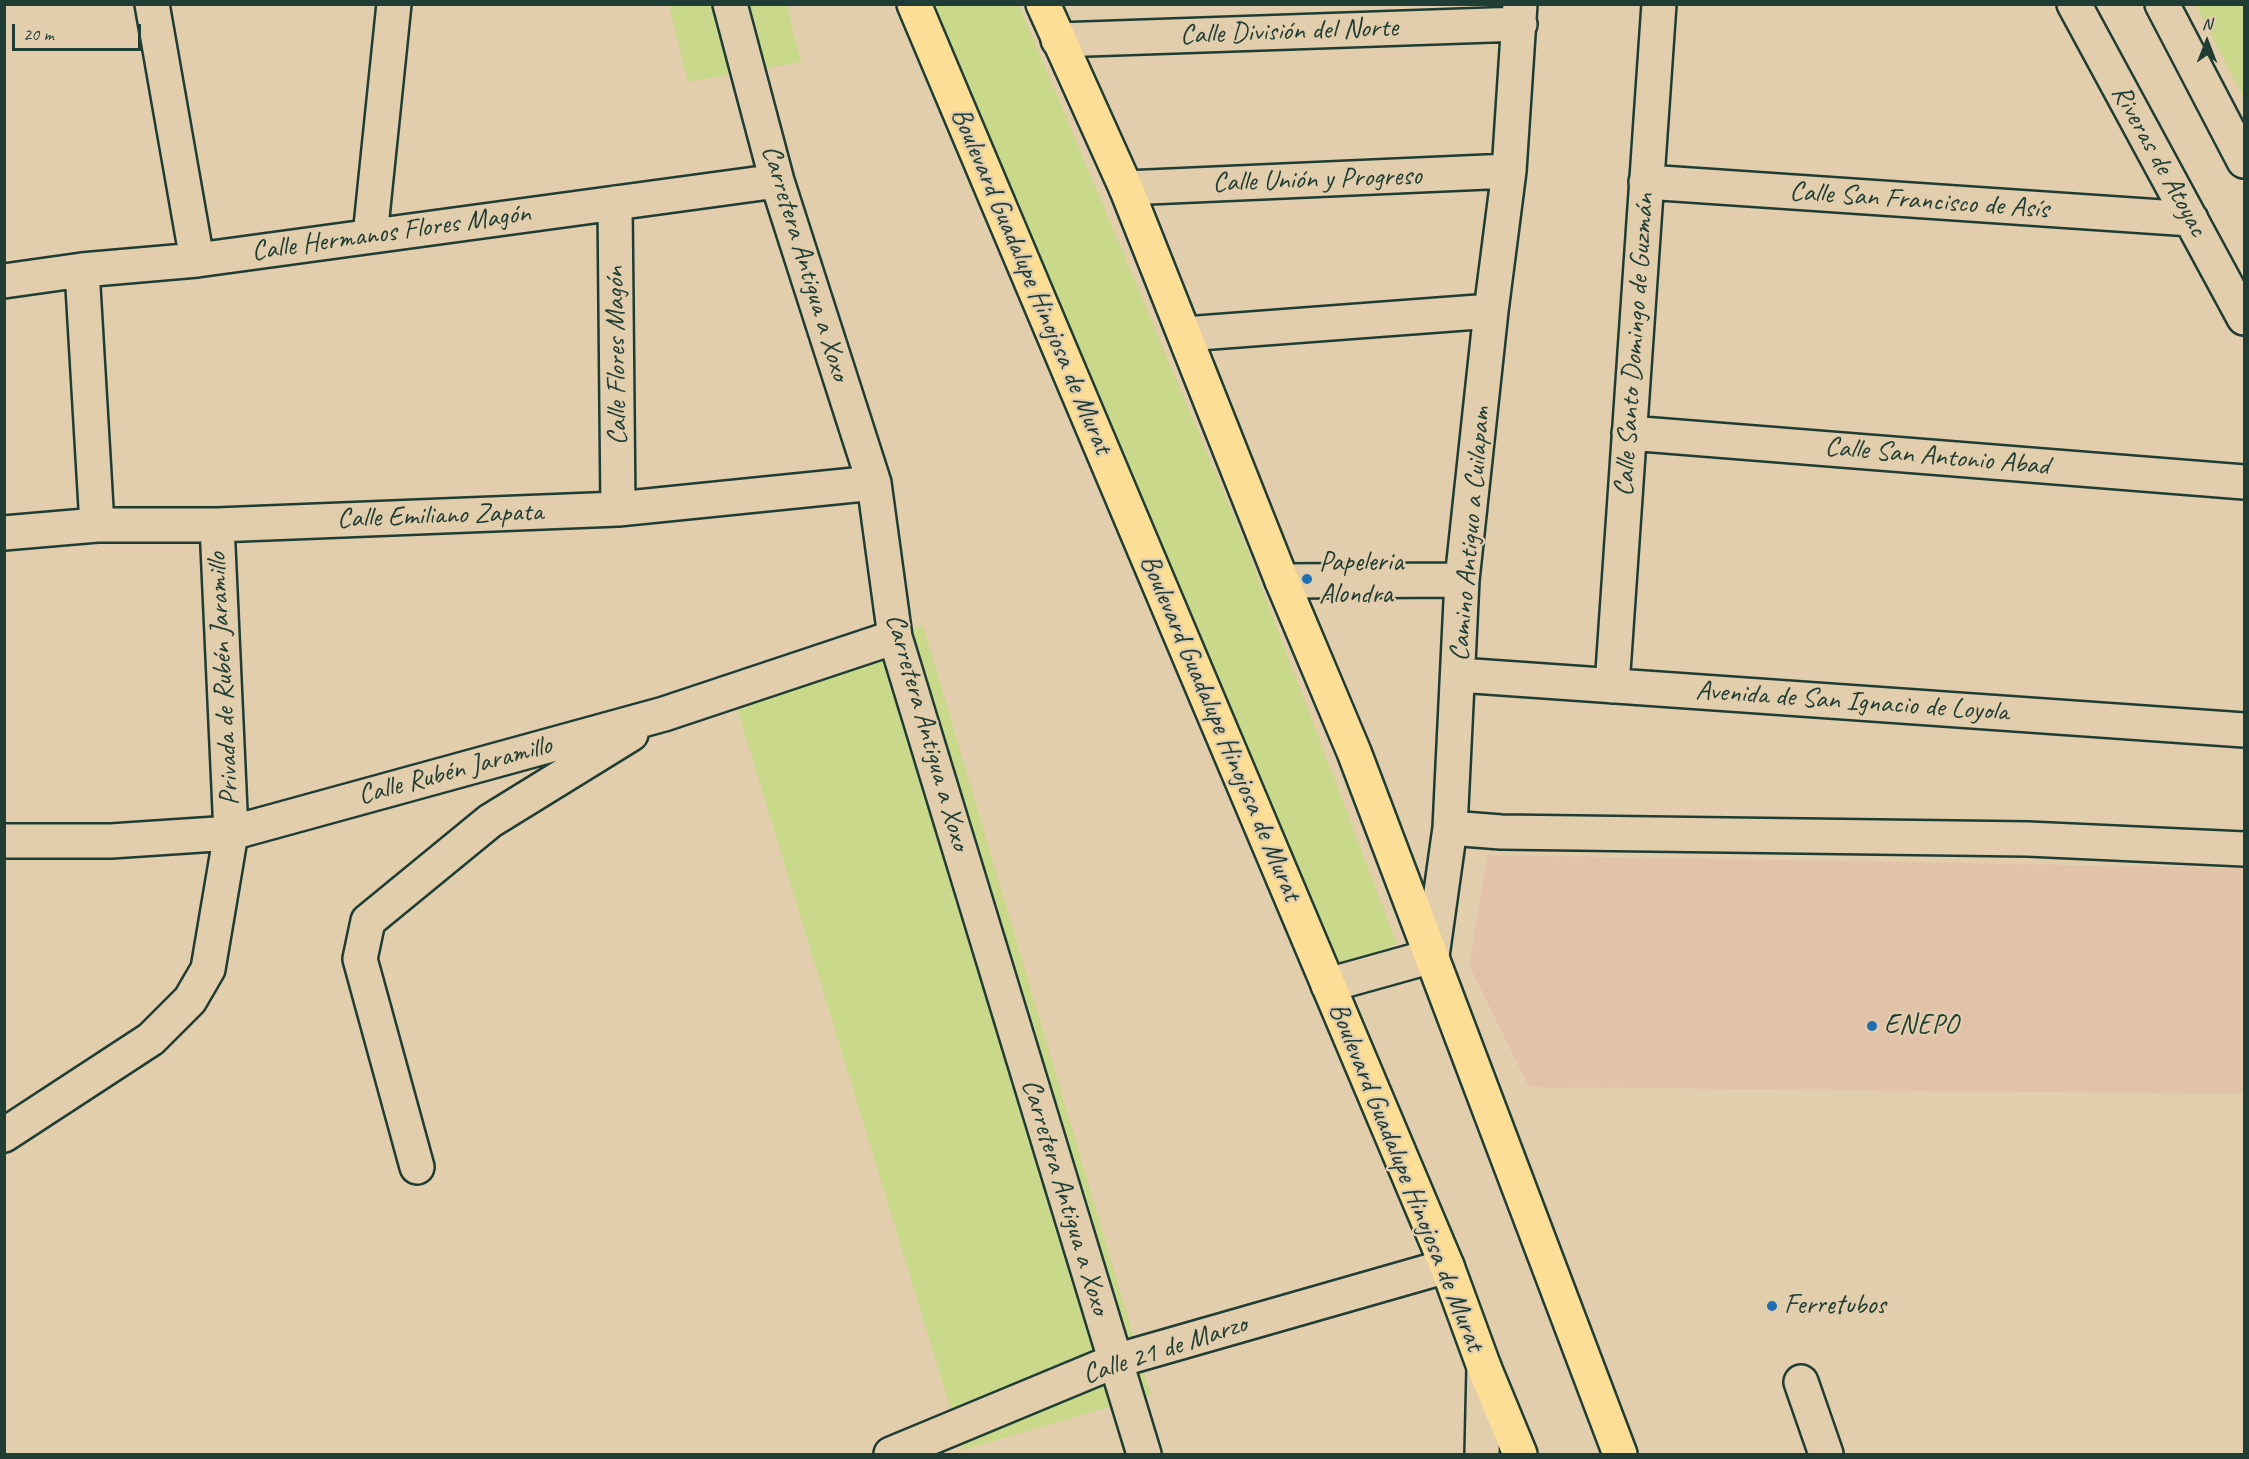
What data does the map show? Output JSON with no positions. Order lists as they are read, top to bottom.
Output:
{
  "streets": {
    "main road": ["Boulevard Guadalupe Hinojosa de Murat"],
    "street": [
      "Calle División del Norte",
      "Riveras de Atoyac",
      "Calle Unión y Progreso",
      "Calle San Francisco de Asís",
      "Calle Hermanos Flores Magón",
      "Carretera Antigua a Xoxo",
      "Calle Santo Domingo de Guzmán",
      "Calle Flores Magón",
      "Calle San Antonio Abad",
      "Calle Emiliano Zapata",
      "Camino Antiguo a Cuilapam",
      "Privada de Rubén Jaramillo",
      "Avenida de San Ignacio de Loyola",
      "Calle Rubén Jaramillo",
      "Calle 21 de Marzo"
    ]
  },
  "crossings": [
    ["Calle División del Norte", "Camino Antiguo a Cuilapam"],
    ["Riveras de Atoyac", "Calle San Francisco de Asís"],
    ["Calle Unión y Progreso", "Camino Antiguo a Cuilapam"],
    ["Calle San Francisco de Asís", "Calle Santo Domingo de Guzmán"],
    ["Calle Hermanos Flores Magón", "Carretera Antigua a Xoxo"],
    ["Calle Hermanos Flores Magón", "Calle Flores Magón"],
    ["Carretera Antigua a Xoxo", "Calle Emiliano Zapata"],
    ["Carretera Antigua a Xoxo", "Calle Rubén Jaramillo"],
    ["Carretera Antigua a Xoxo", "Calle 21 de Marzo"],
    ["Boulevard Guadalupe Hinojosa de Murat", "Calle 21 de Marzo"],
    ["Calle Santo Domingo de Guzmán", "Calle San Antonio Abad"],
    ["Calle Santo Domingo de Guzmán", "Avenida de San Ignacio de Loyola"],
    ["Calle Flores Magón", "Calle Emiliano Zapata"],
    ["Calle Emiliano Zapata", "Privada de Rubén Jaramillo"],
    ["Camino Antiguo a Cuilapam", "Avenida de San Ignacio de Loyola"],
    ["Privada de Rubén Jaramillo", "Calle Rubén Jaramillo"]
  ],
  "places": ["Papeleria Alondra", "ENEPO", "Ferretubos"],
  "scale_bar": "20 m",
  "north": "top"
}
